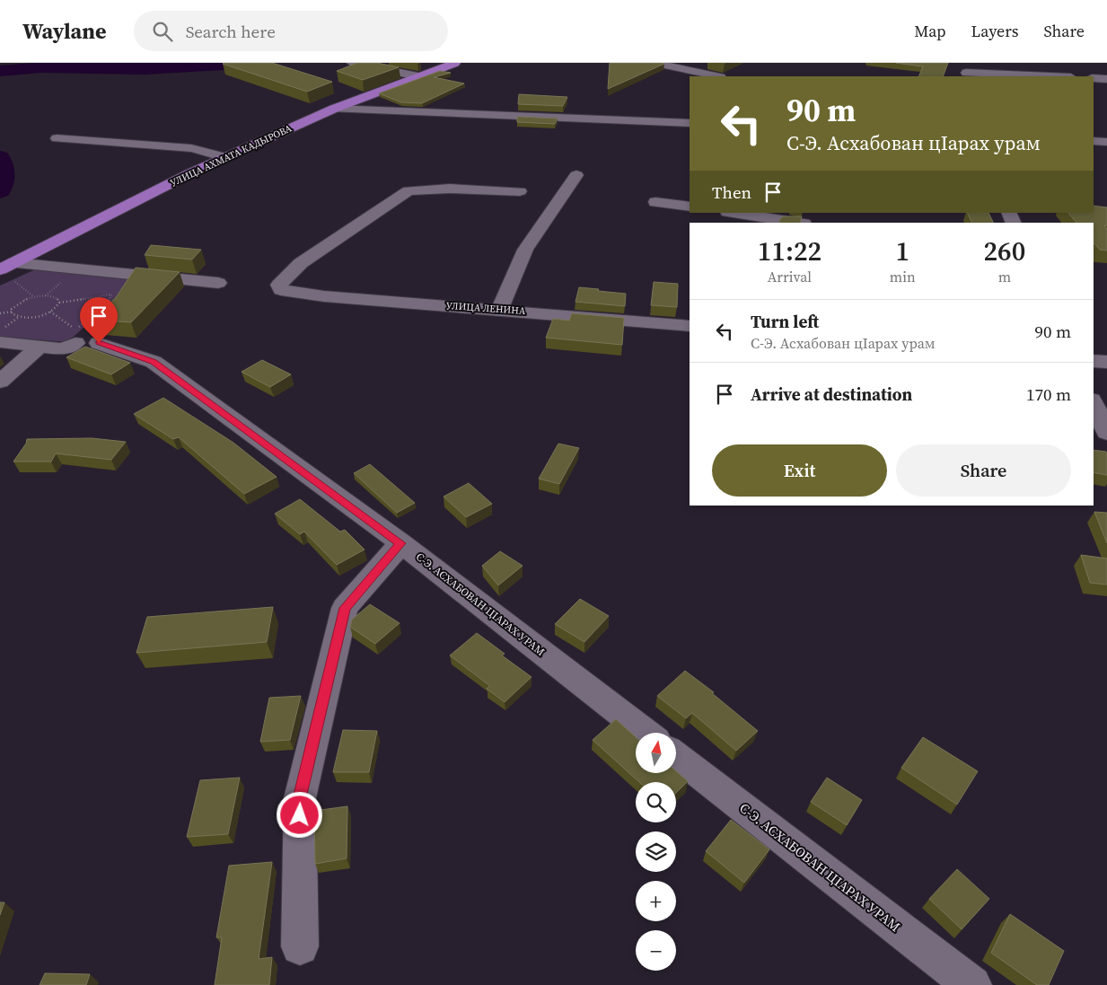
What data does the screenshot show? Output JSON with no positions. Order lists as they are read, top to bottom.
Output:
{
  "streets": {
    "main road": ["УЛИЦА АХМАТА КАДЫРОВА"],
    "street": ["УЛИЦА ЛЕНИНА", "С-Э. АСХАБОВАН ЦIАРАХ УРАМ"]
  },
  "north": "top",
  "page": {
    "header": "Waylane",
    "search": "Search here",
    "nav": ["Map", "Layers", "Share"],
    "turn": ["90 m", "С-Э. Асхабован цIарах урам"],
    "then": "Then",
    "eta": [
      "11:22",
      "Arrival",
      "1",
      "min",
      "260",
      "m"
    ],
    "list": [
      {
        "name": "Turn left",
        "note": "С-Э. Асхабован цIарах урам",
        "value": "90 m"
      },
      {
        "name": "Arrive at destination",
        "value": "170 m"
      }
    ],
    "buttons": ["Exit", "Share"],
    "map_buttons": ["+", "−"]
  }
}
